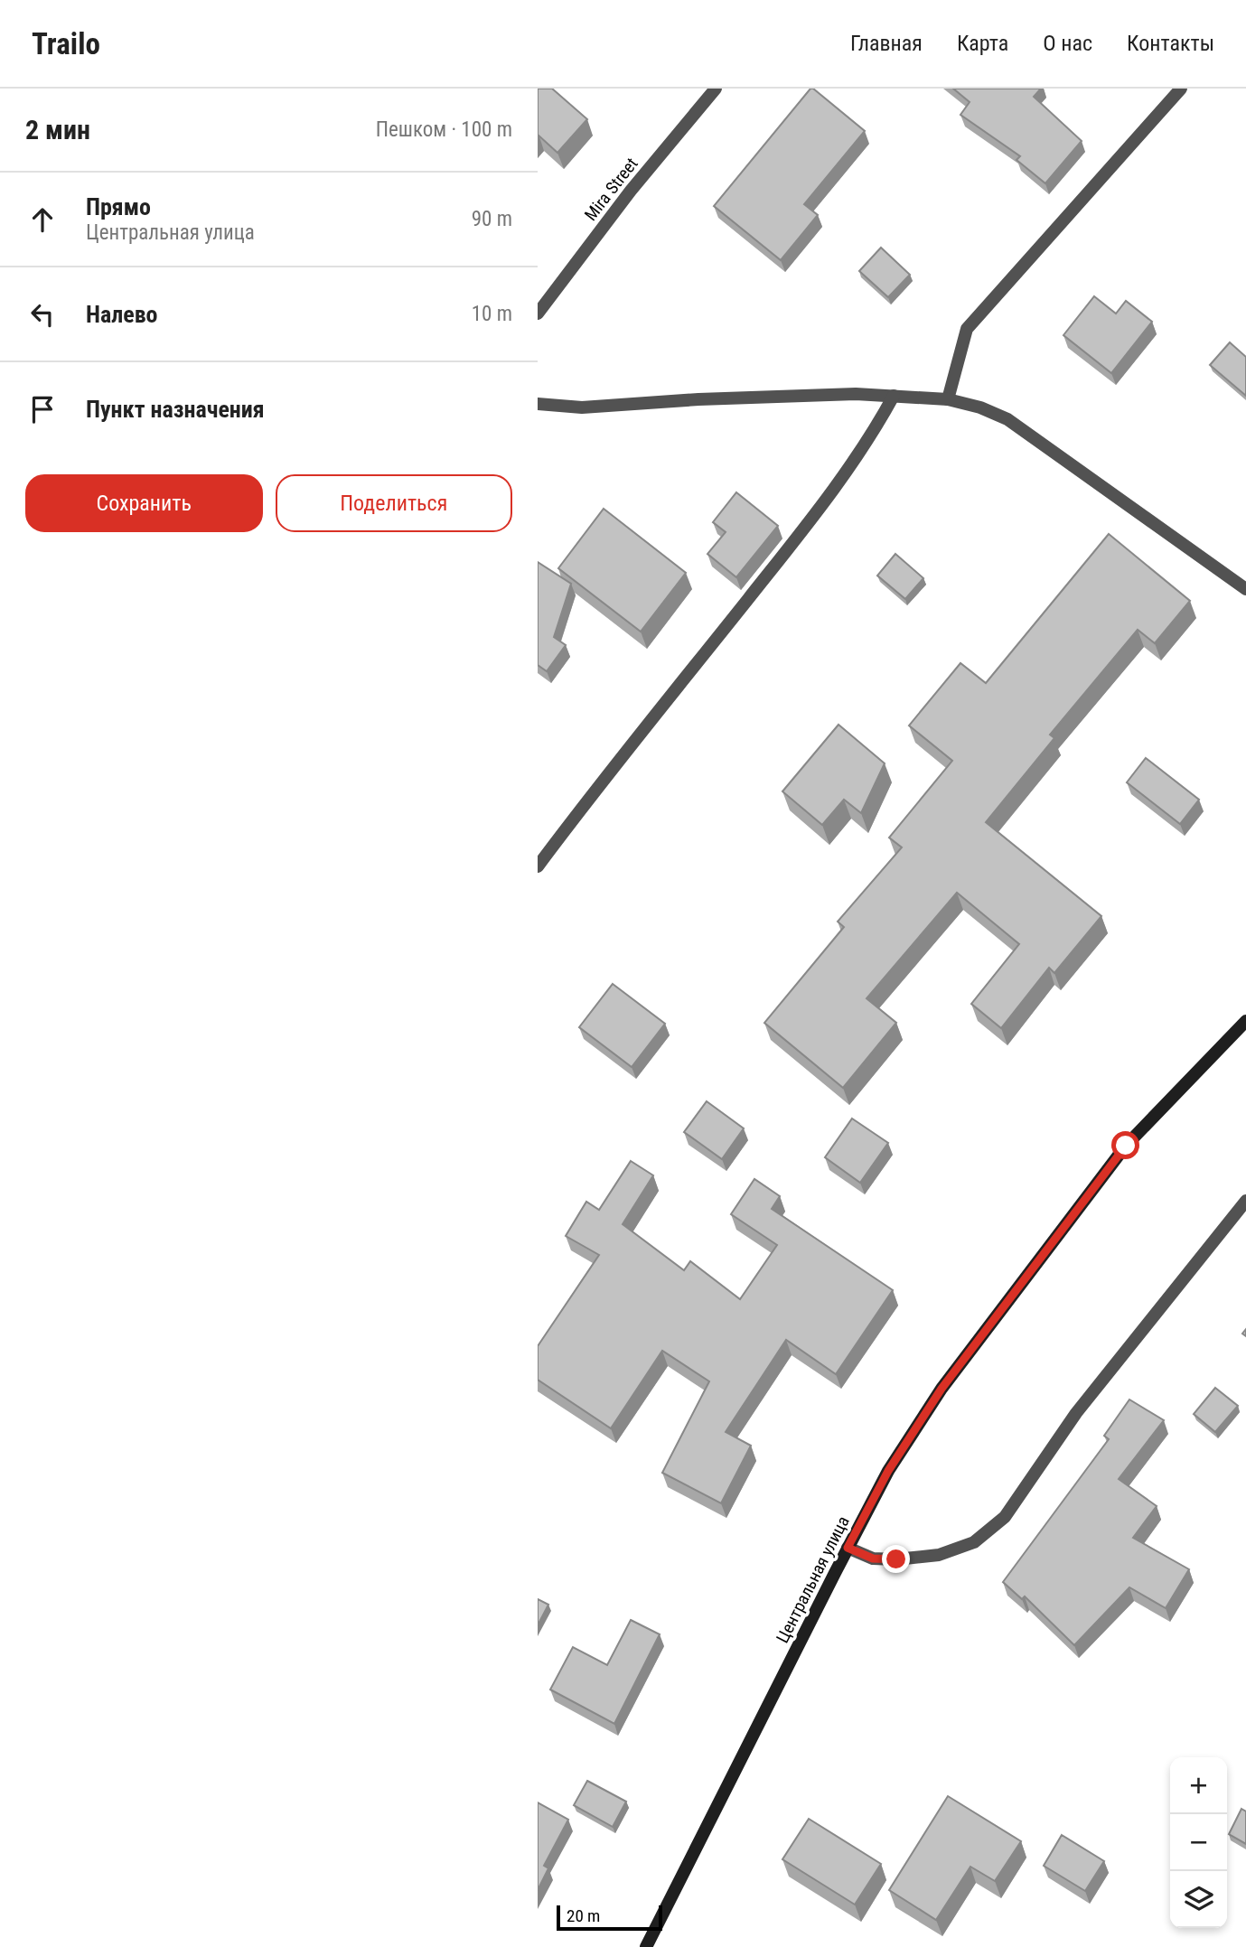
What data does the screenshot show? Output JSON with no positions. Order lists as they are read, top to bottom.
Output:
{
  "streets": {
    "street": ["Mira Street", "Центральная улица"]
  },
  "scale_bar": "20 m",
  "page": {
    "header": "Trailo",
    "nav": [
      "Главная",
      "Карта",
      "О нас",
      "Контакты"
    ],
    "heading": ["2 мин", "Пешком · 100 m"],
    "list": [
      ["Прямо", "Центральная улица", "90 m"],
      ["Налево", "10 m"],
      "Пункт назначения"
    ],
    "buttons": ["Сохранить", "Поделиться"],
    "map_buttons": ["+", "−"],
    "scale": "20 m"
  }
}
